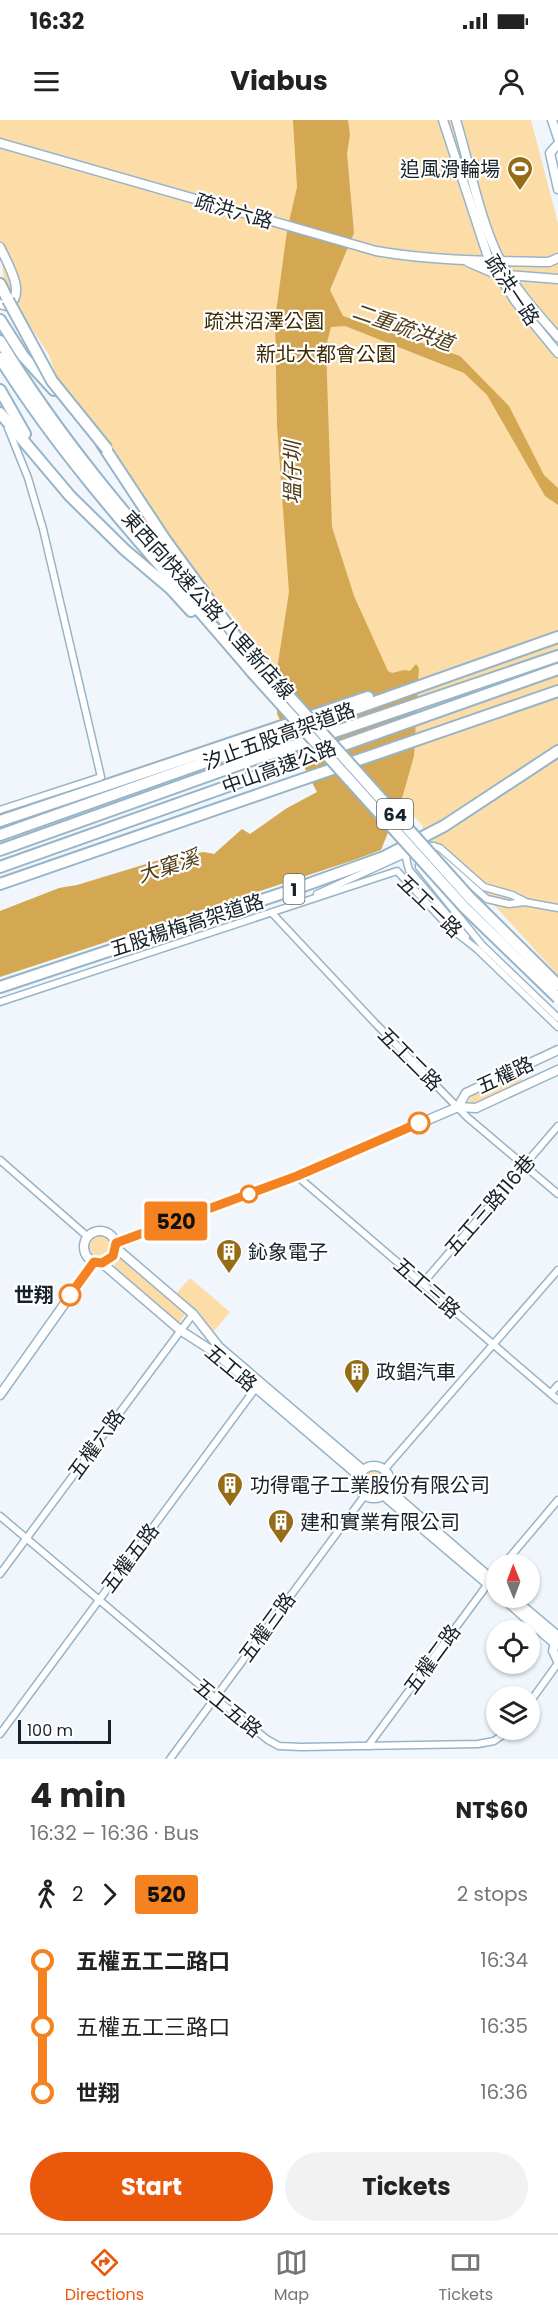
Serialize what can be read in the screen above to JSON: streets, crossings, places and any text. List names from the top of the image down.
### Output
{
  "streets": {
    "highway": [
      "東西向快速公路 八里新店線",
      "汐止五股高架道路",
      "中山高速公路",
      "64",
      "1",
      "五股楊梅高架道路"
    ],
    "street": [
      "疏洪六路",
      "疏洪一路",
      "五工一路",
      "五工二路",
      "五權路",
      "五工三路116巷",
      "五工三路",
      "五工路",
      "五權六路",
      "五權五路",
      "五權三路",
      "五權二路",
      "五工五路"
    ]
  },
  "crossings": [
    ["疏洪六路", "疏洪一路"],
    ["五工一路", "五工二路"],
    ["五工二路", "五權路"],
    ["五工二路", "五工三路116巷"],
    ["五權路", "五工三路"],
    ["五權路", "五工路"],
    ["五工三路116巷", "五工三路"],
    ["五工路", "五權六路"],
    ["五工路", "五權五路"],
    ["五工路", "五權三路"],
    ["五權六路", "五工五路"],
    ["五權五路", "五工五路"],
    ["五權三路", "五工五路"],
    ["五權二路", "五工五路"]
  ],
  "water": ["二重疏洪道", "塭仔圳", "大窠溪"],
  "parks": ["疏洪沼澤公園", "新北大都會公園"],
  "places": {
    "sports": ["追風滑輪場"],
    "building": [
      "鈊象電子",
      "政錩汽車",
      "功得電子工業股份有限公司",
      "建和實業有限公司"
    ],
    "other": ["世翔"]
  },
  "lines": ["bus line 520"],
  "scale_bar": "100 m",
  "north": "top",
  "page": {
    "status": "16:32",
    "header": "Viabus",
    "on_map": "520",
    "scale": "100 m",
    "heading": ["4 min", "16:32 – 16:36 · Bus", "NT$60"],
    "legs": ["2", "520", "2 stops"],
    "list": [
      {
        "name": "五權五工二路口",
        "value": "16:34"
      },
      {
        "name": "五權五工三路口",
        "value": "16:35"
      },
      {
        "name": "世翔",
        "value": "16:36"
      }
    ],
    "buttons": ["Start", "Tickets"],
    "tabs": ["Directions", "Map", "Tickets"]
  }
}
